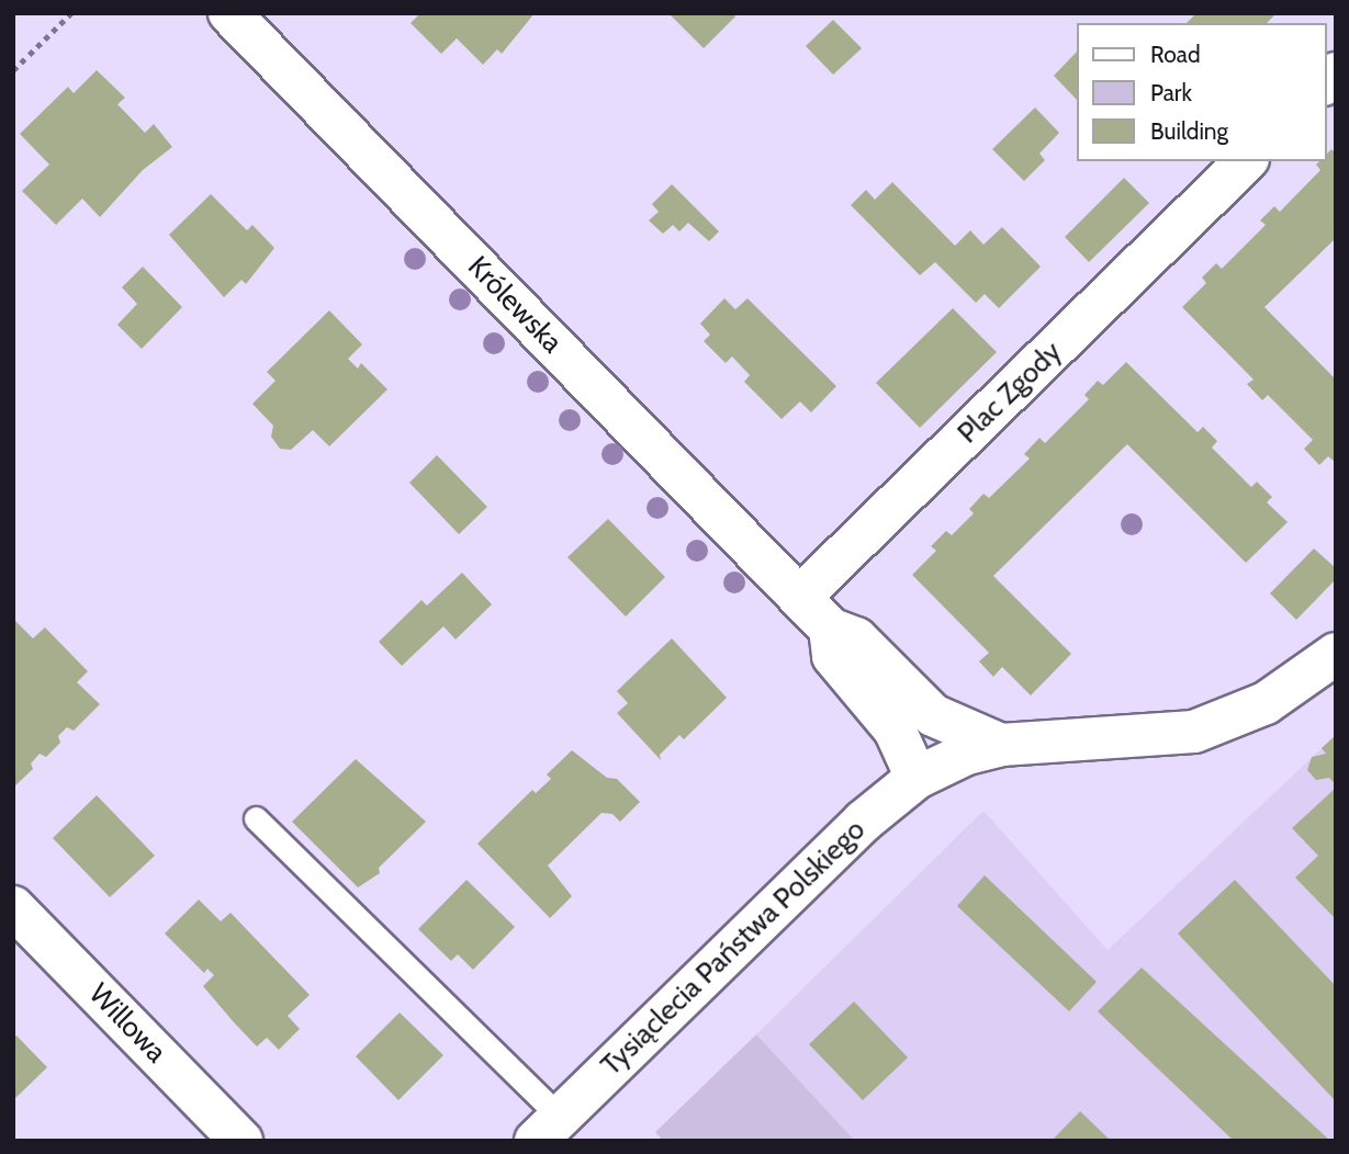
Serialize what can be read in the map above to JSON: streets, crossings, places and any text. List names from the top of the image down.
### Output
{
  "streets": {
    "street": [
      "Królewska",
      "Plac Zgody",
      "Tysiąclecia Państwa Polskiego",
      "Willowa"
    ]
  },
  "crossings": [
    ["Królewska", "Plac Zgody"]
  ],
  "legend": ["Road", "Park", "Building"]
}
